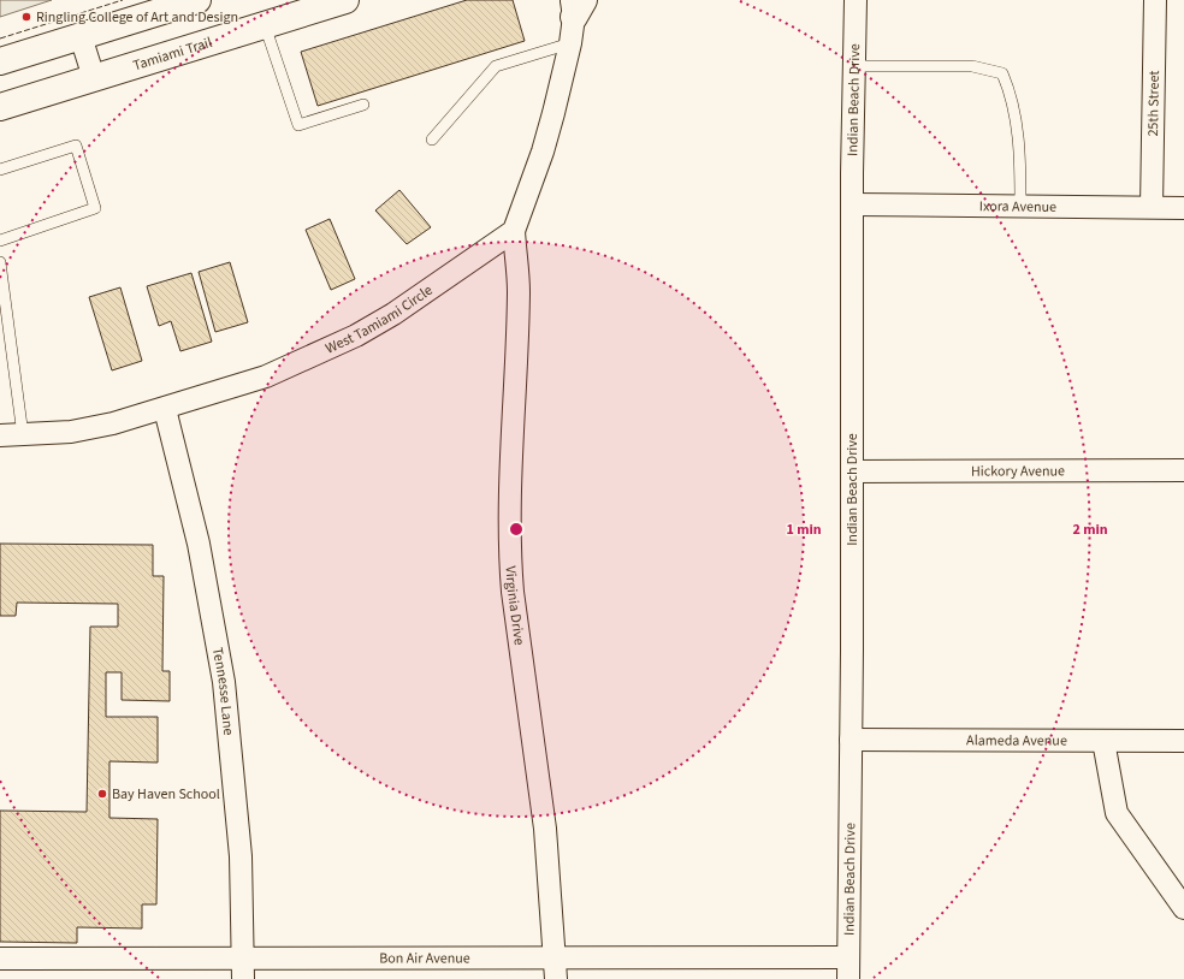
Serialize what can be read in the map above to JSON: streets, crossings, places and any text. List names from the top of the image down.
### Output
{
  "streets": {
    "main road": ["Tamiami Trail"],
    "street": [
      "Indian Beach Drive",
      "25th Street",
      "Ixora Avenue",
      "West Tamiami Circle",
      "Hickory Avenue",
      "Virginia Drive",
      "Tennesse Lane",
      "Alameda Avenue",
      "Bon Air Avenue"
    ]
  },
  "crossings": [
    ["Indian Beach Drive", "Ixora Avenue"],
    ["Indian Beach Drive", "Hickory Avenue"],
    ["Indian Beach Drive", "Alameda Avenue"],
    ["Indian Beach Drive", "Bon Air Avenue"],
    ["25th Street", "Ixora Avenue"],
    ["West Tamiami Circle", "Virginia Drive"],
    ["West Tamiami Circle", "Tennesse Lane"],
    ["Virginia Drive", "Bon Air Avenue"],
    ["Tennesse Lane", "Bon Air Avenue"]
  ],
  "places": ["Ringling College of Art and Design", "Bay Haven School"],
  "rings": ["1 min", "2 min"]
}
